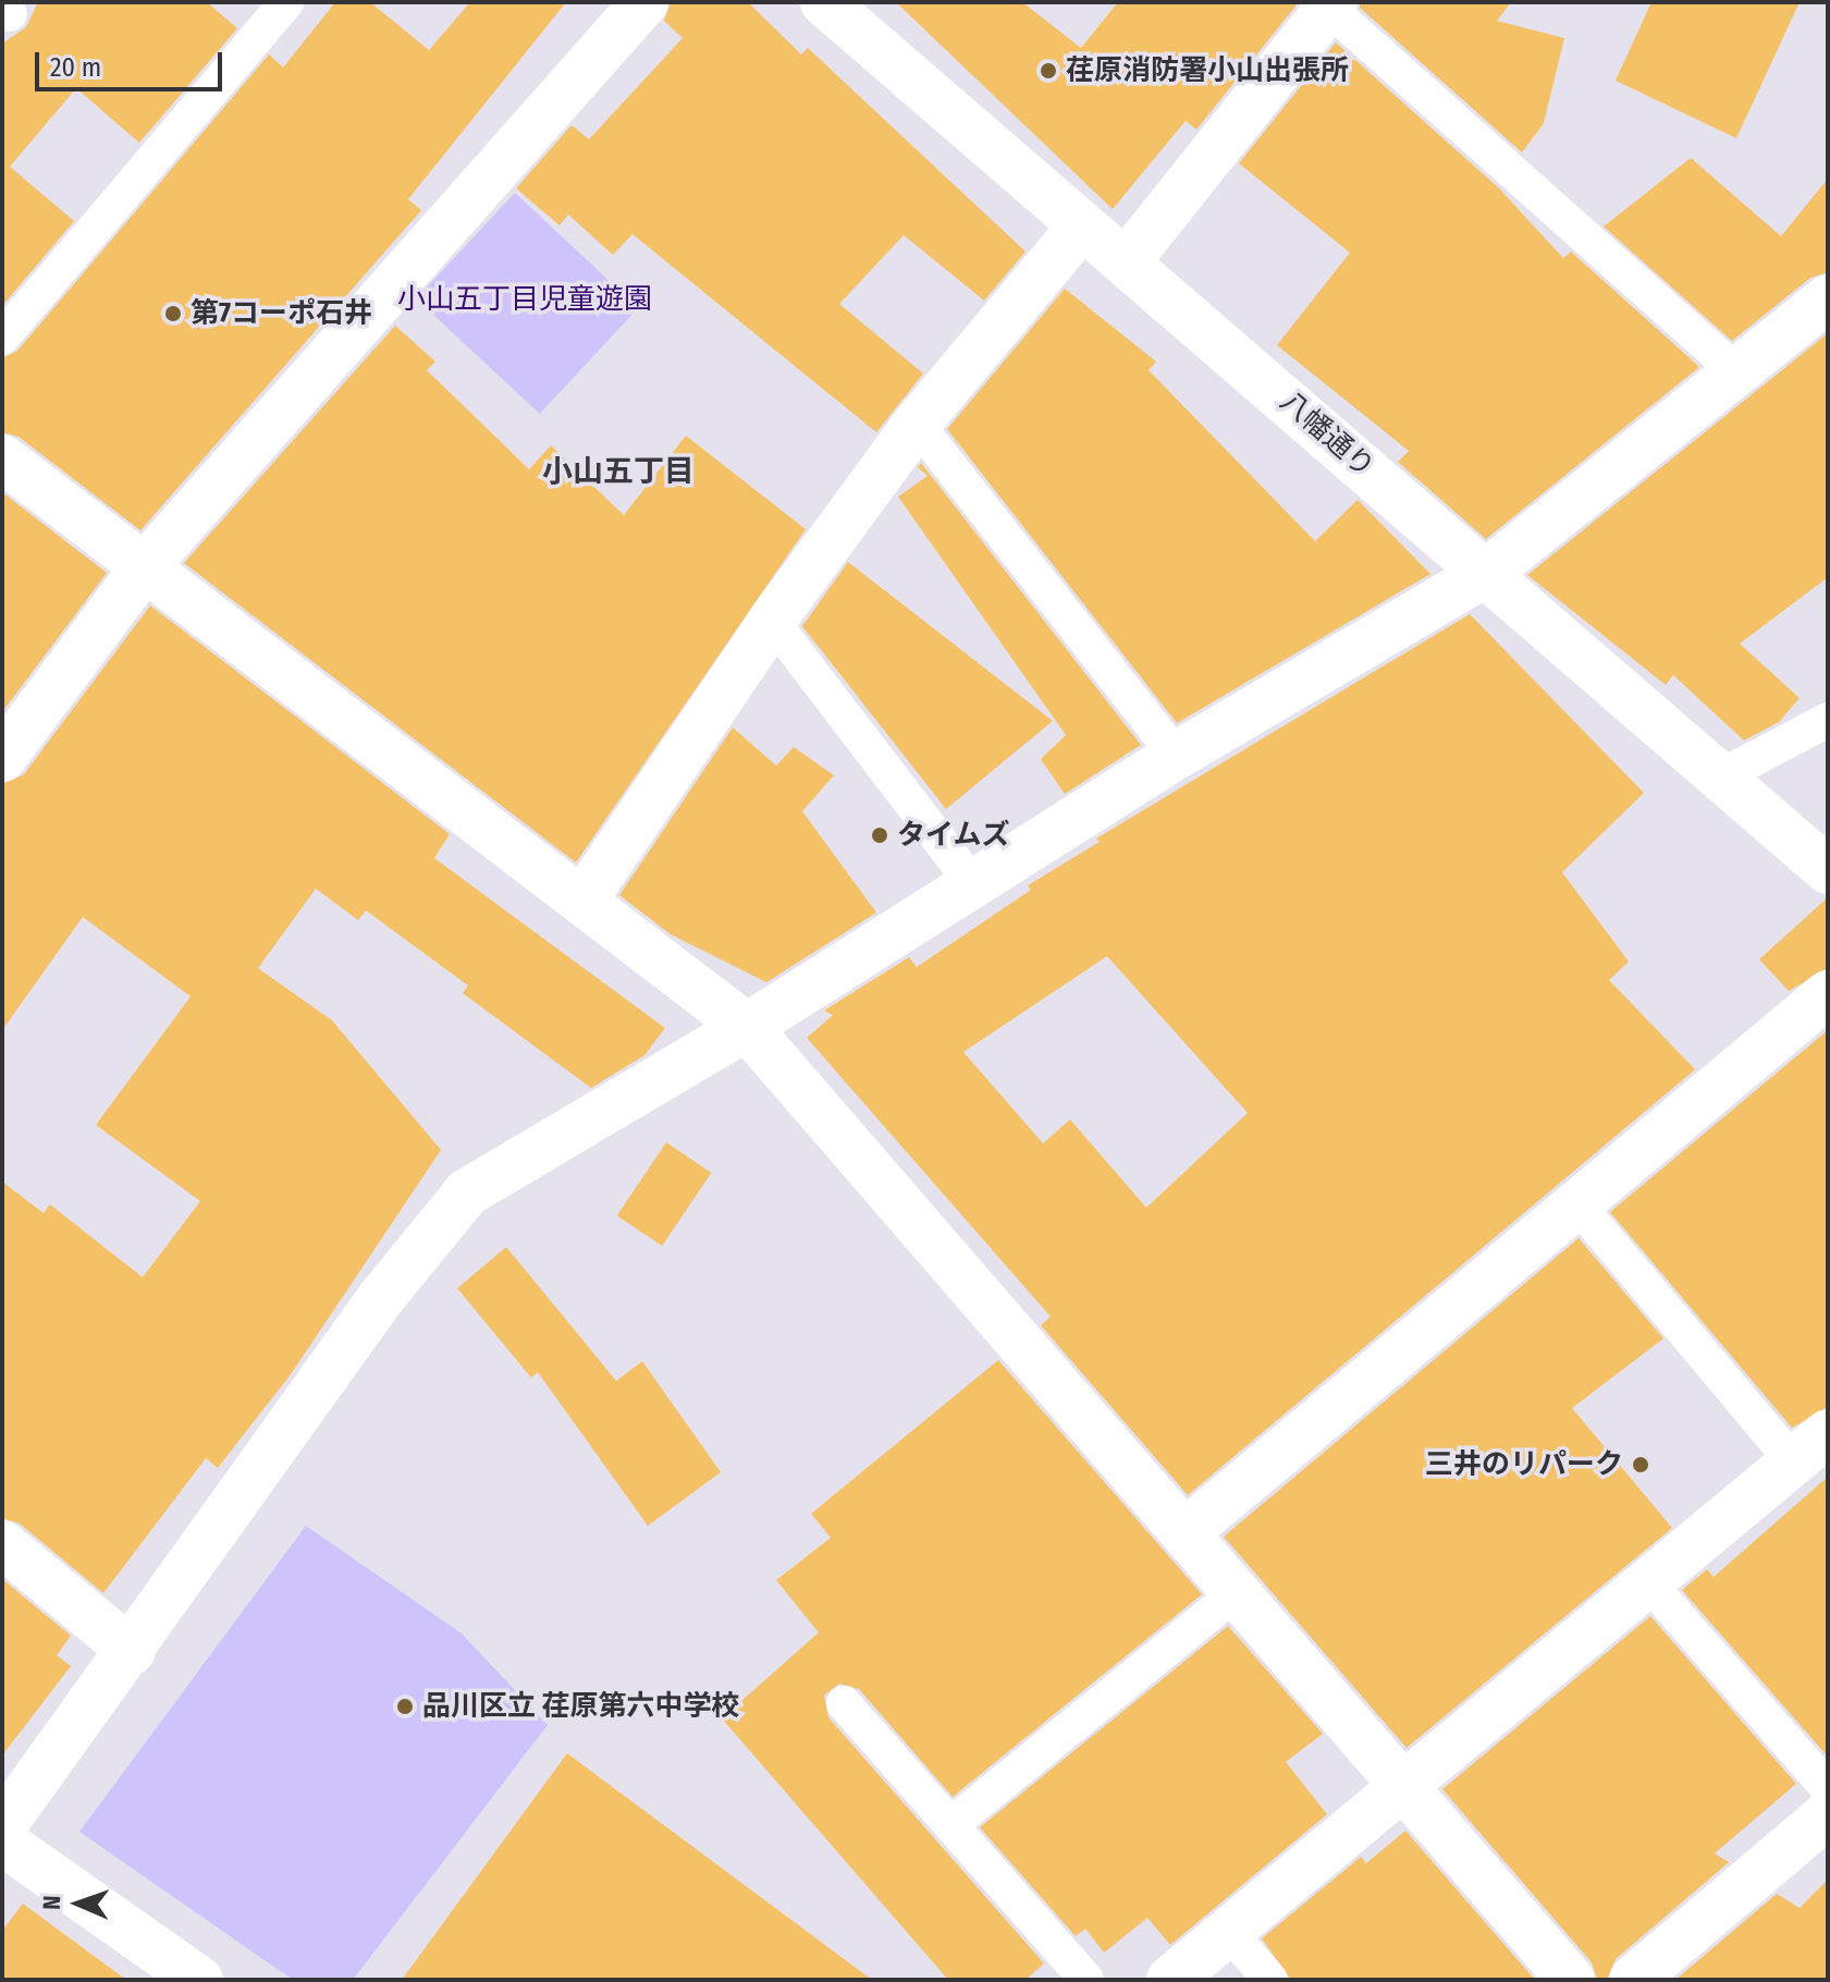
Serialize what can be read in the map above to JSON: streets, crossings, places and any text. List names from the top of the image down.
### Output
{
  "streets": {
    "street": ["八幡通り"]
  },
  "districts": ["小山五丁目"],
  "parks": ["小山五丁目児童遊園"],
  "places": [
    "荏原消防署小山出張所",
    "第7コーポ石井",
    "タイムズ",
    "三井のリパーク",
    "品川区立 荏原第六中学校"
  ],
  "scale_bar": "20 m",
  "north": "left"
}
